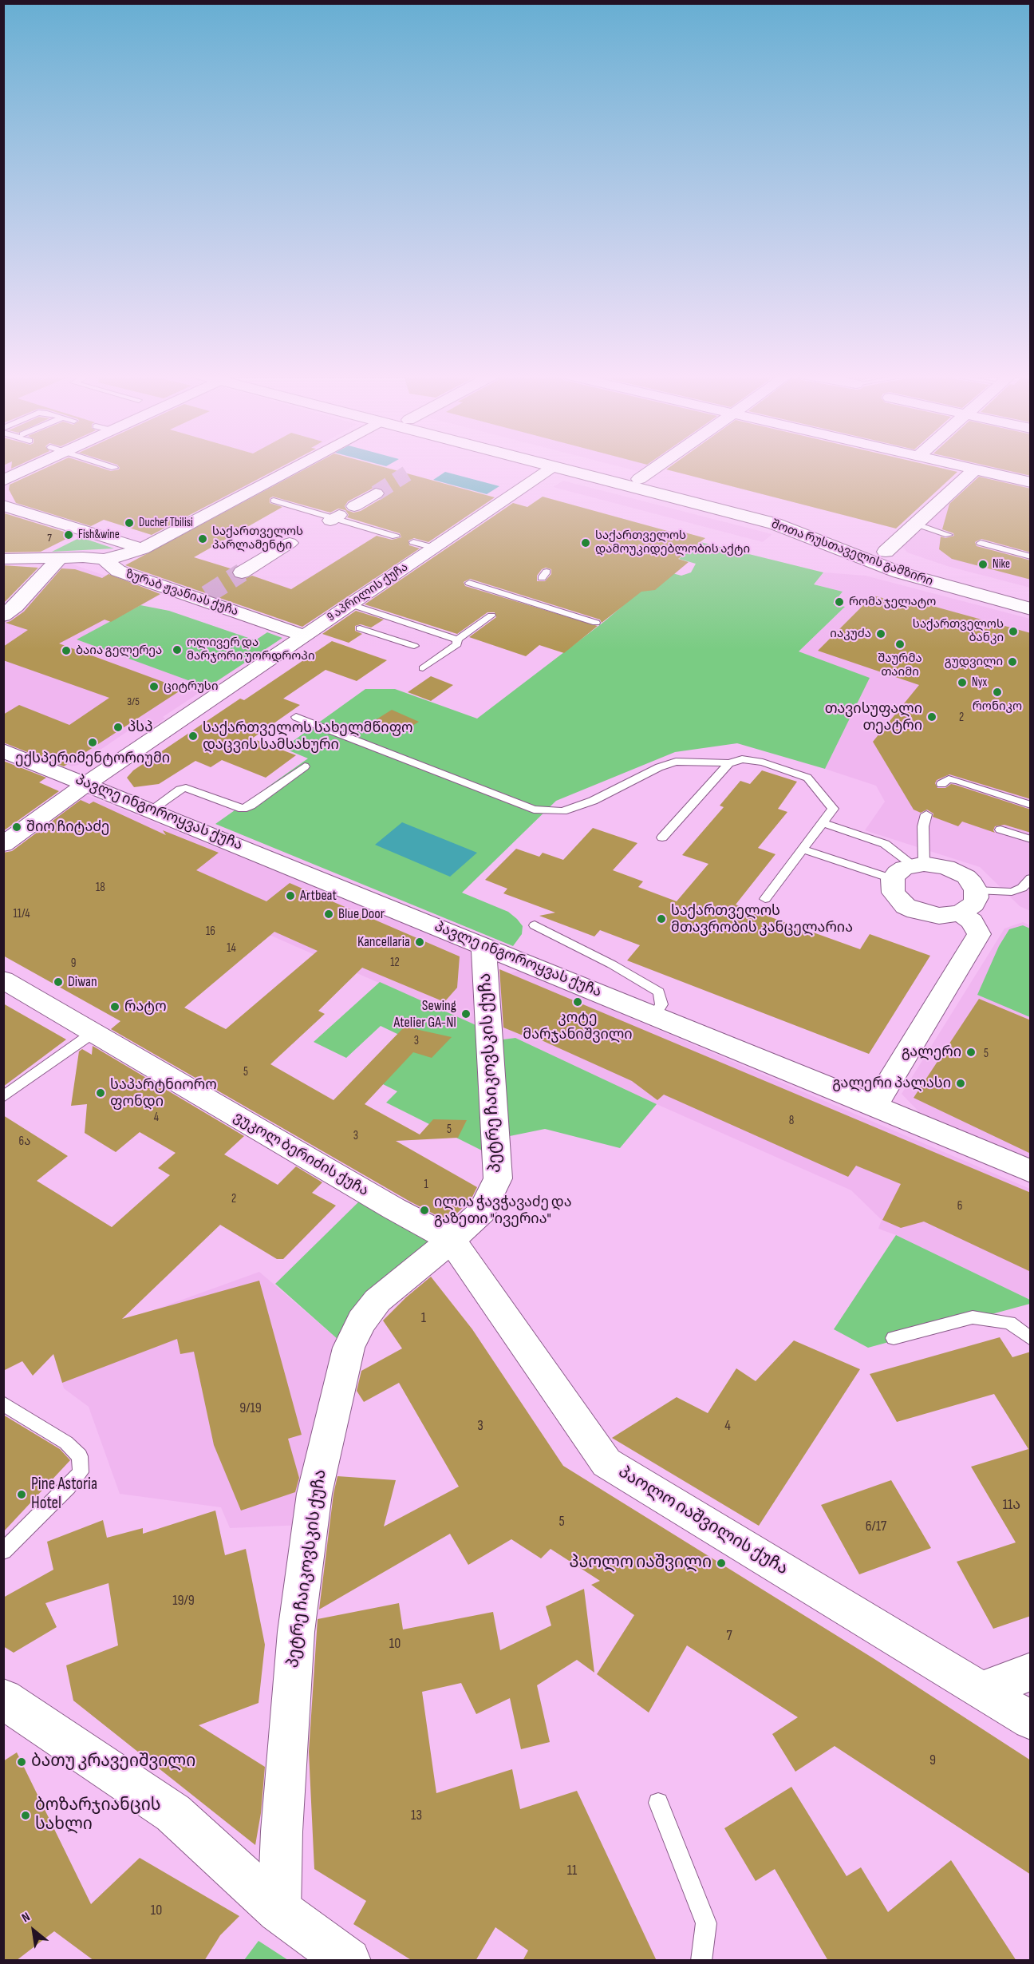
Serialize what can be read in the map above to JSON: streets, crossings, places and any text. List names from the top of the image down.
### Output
{
  "streets": {
    "main road": ["შოთა რუსთაველის გამზირი"],
    "street": [
      "9 აპრილის ქუჩა",
      "ზურაბ ჟვანიას ქუჩა",
      "პავლე ინგოროყვას ქუჩა",
      "პეტრე ჩაიკოვსკის ქუჩა",
      "ვუკოლ ბერიძის ქუჩა",
      "პაოლო იაშვილის ქუჩა"
    ]
  },
  "crossings": [
    ["შოთა რუსთაველის გამზირი", "9 აპრილის ქუჩა"],
    ["9 აპრილის ქუჩა", "ზურაბ ჟვანიას ქუჩა"],
    ["9 აპრილის ქუჩა", "პავლე ინგოროყვას ქუჩა"],
    ["პავლე ინგოროყვას ქუჩა", "პეტრე ჩაიკოვსკის ქუჩა"],
    ["პეტრე ჩაიკოვსკის ქუჩა", "ვუკოლ ბერიძის ქუჩა"],
    ["პეტრე ჩაიკოვსკის ქუჩა", "პაოლო იაშვილის ქუჩა"],
    ["ვუკოლ ბერიძის ქუჩა", "პაოლო იაშვილის ქუჩა"]
  ],
  "places": [
    "Duchef Tbilisi",
    "Fish&wine",
    "საქართველოს პარლამენტი",
    "საქართველოს დამოუკიდებლობის აქტი",
    "Nike",
    "რომა ჯელატო",
    "საქართველოს ბანკი",
    "იაკუძა",
    "შაურმა თაიმი",
    "ოლივერ და მარჯორი უორდროპი",
    "ბაია გელერეა",
    "გუდვილი",
    "Nyx",
    "ციტრუსი",
    "რონიკო",
    "თავისუფალი თეატრი",
    "პსპ",
    "საქართველოს სახელმწიფო დაცვის სამსახური",
    "ექსპერიმენტორიუმი",
    "შიო ჩიტაძე",
    "Artbeat",
    "Blue Door",
    "საქართველოს მთავრობის კანცელარია",
    "Kancellaria",
    "Diwan",
    "კოტე მარჯანიშვილი",
    "რატო",
    "Sewing Atelier GA-NI",
    "გალერი",
    "გალერი პალასი",
    "საპარტნიორო ფონდი",
    "ილია ჭავჭავაძე და გაზეთი \"ივერია\"",
    "Pine Astoria Hotel",
    "პაოლო იაშვილი",
    "ბათუ კრავეიშვილი",
    "ბოზარჯიანცის სახლი"
  ],
  "house_numbers": [
    "7",
    "3/5",
    "2",
    "18",
    "11/4",
    "16",
    "14",
    "12",
    "9",
    "3",
    "5",
    "5",
    "4",
    "8",
    "5",
    "3",
    "6ა",
    "1",
    "2",
    "6",
    "1",
    "9/19",
    "3",
    "4",
    "11ა",
    "5",
    "6/17",
    "19/9",
    "7",
    "10",
    "9",
    "13",
    "11",
    "10"
  ],
  "north": "top left"
}
